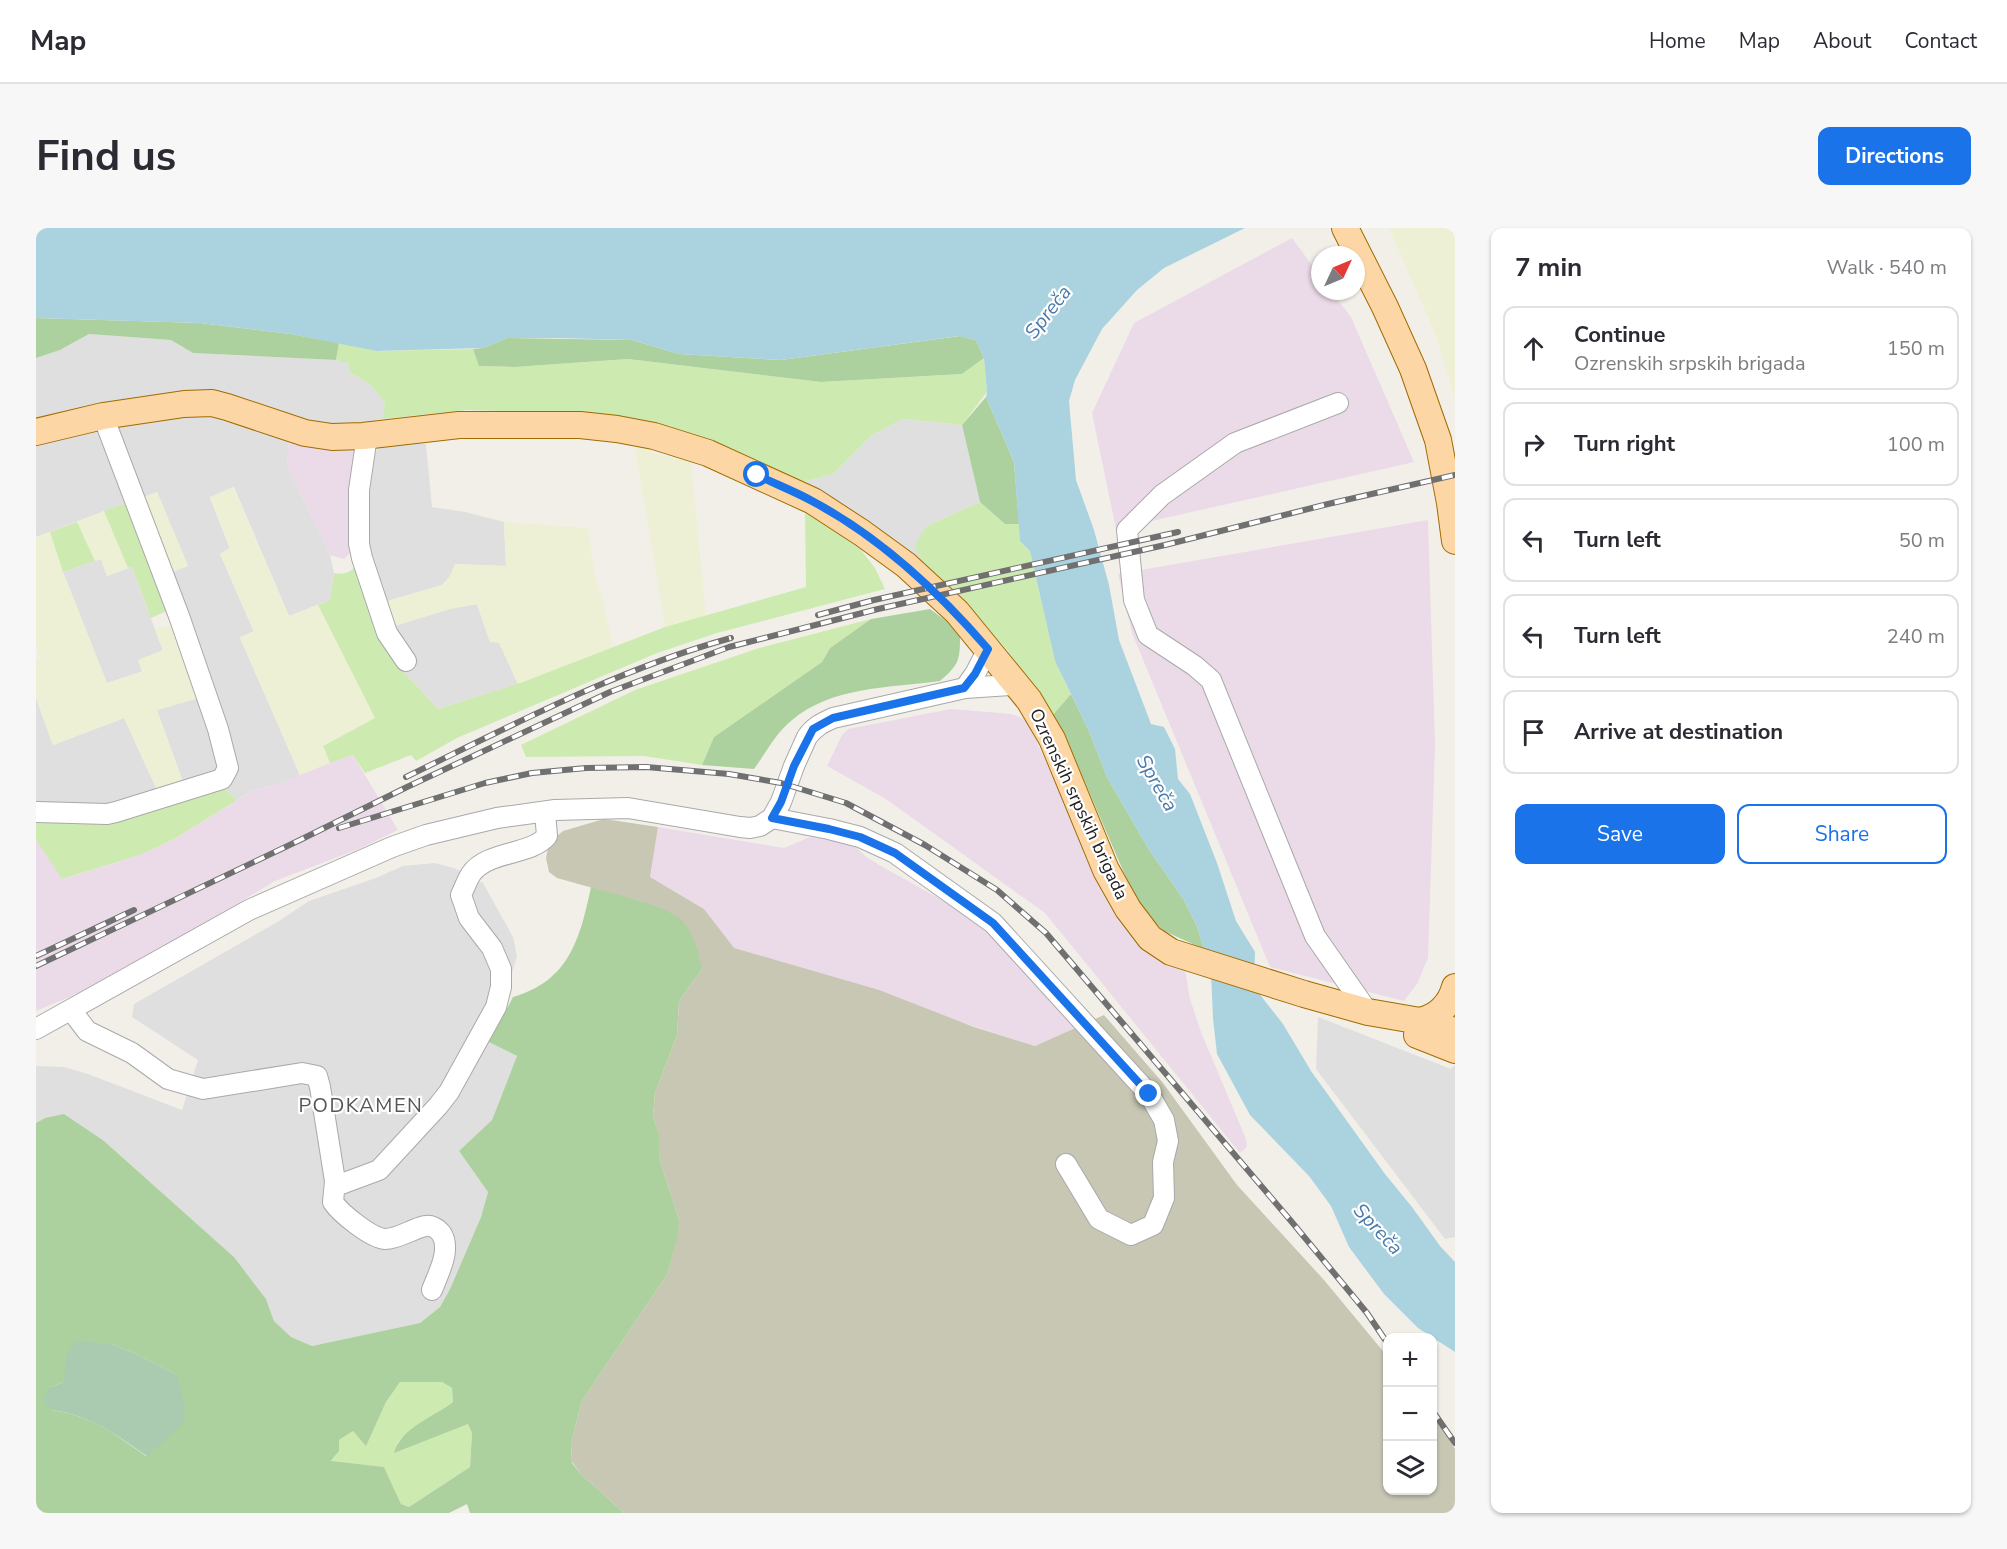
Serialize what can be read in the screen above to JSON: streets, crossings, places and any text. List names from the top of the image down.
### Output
{
  "streets": {
    "main road": ["Ozrenskih srpskih brigada"]
  },
  "districts": ["PODKAMEN"],
  "water": ["Spreča"],
  "north": "top right",
  "page": {
    "header": "Map",
    "nav": [
      "Home",
      "Map",
      "About",
      "Contact"
    ],
    "buttons": [
      "Directions",
      ["Save", "Share"]
    ],
    "title": "Find us",
    "heading": ["7 min", "Walk · 540 m"],
    "list": [
      ["Continue", "Ozrenskih srpskih brigada", "150 m"],
      ["Turn right", "100 m"],
      ["Turn left", "50 m"],
      ["Turn left", "240 m"],
      "Arrive at destination"
    ],
    "map_buttons": ["+", "−"]
  }
}
